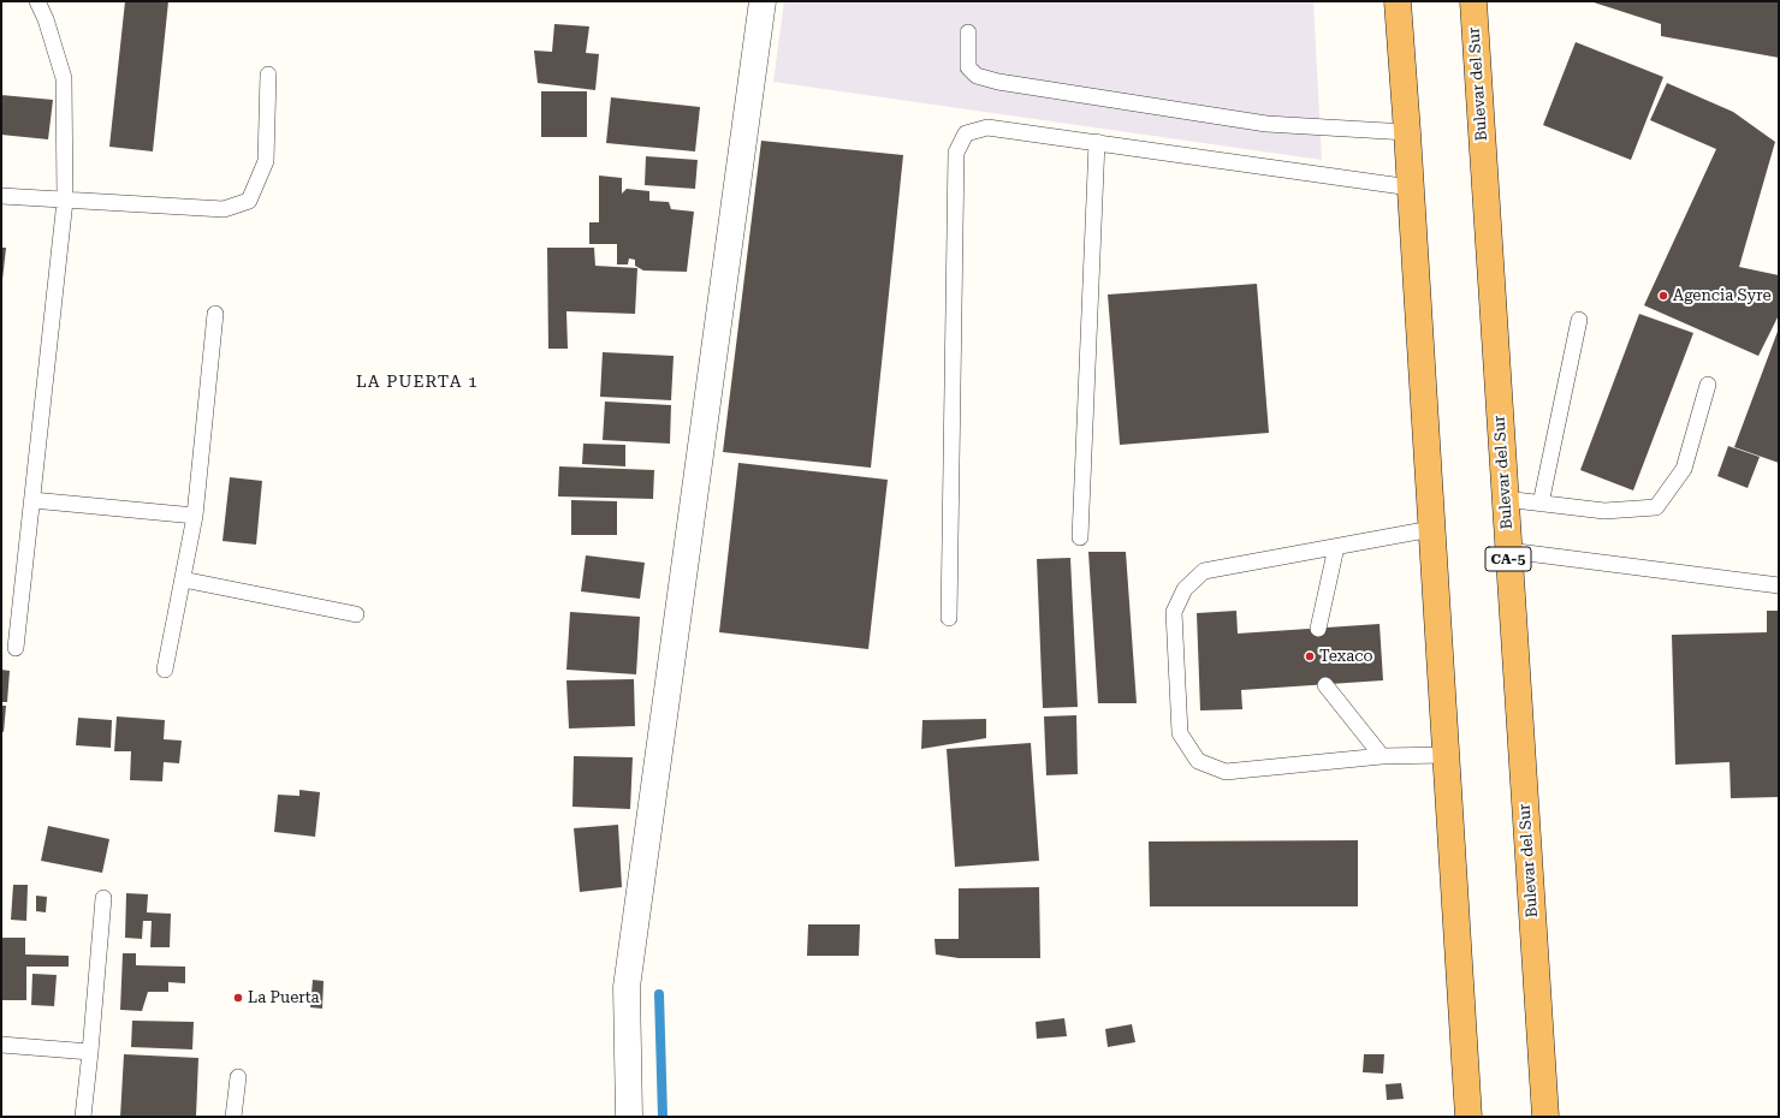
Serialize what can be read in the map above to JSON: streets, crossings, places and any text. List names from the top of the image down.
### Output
{
  "streets": {
    "highway": ["Bulevar del Sur", "CA-5"]
  },
  "districts": ["LA PUERTA 1"],
  "places": ["Agencia Syre", "Texaco", "La Puerta"]
}
